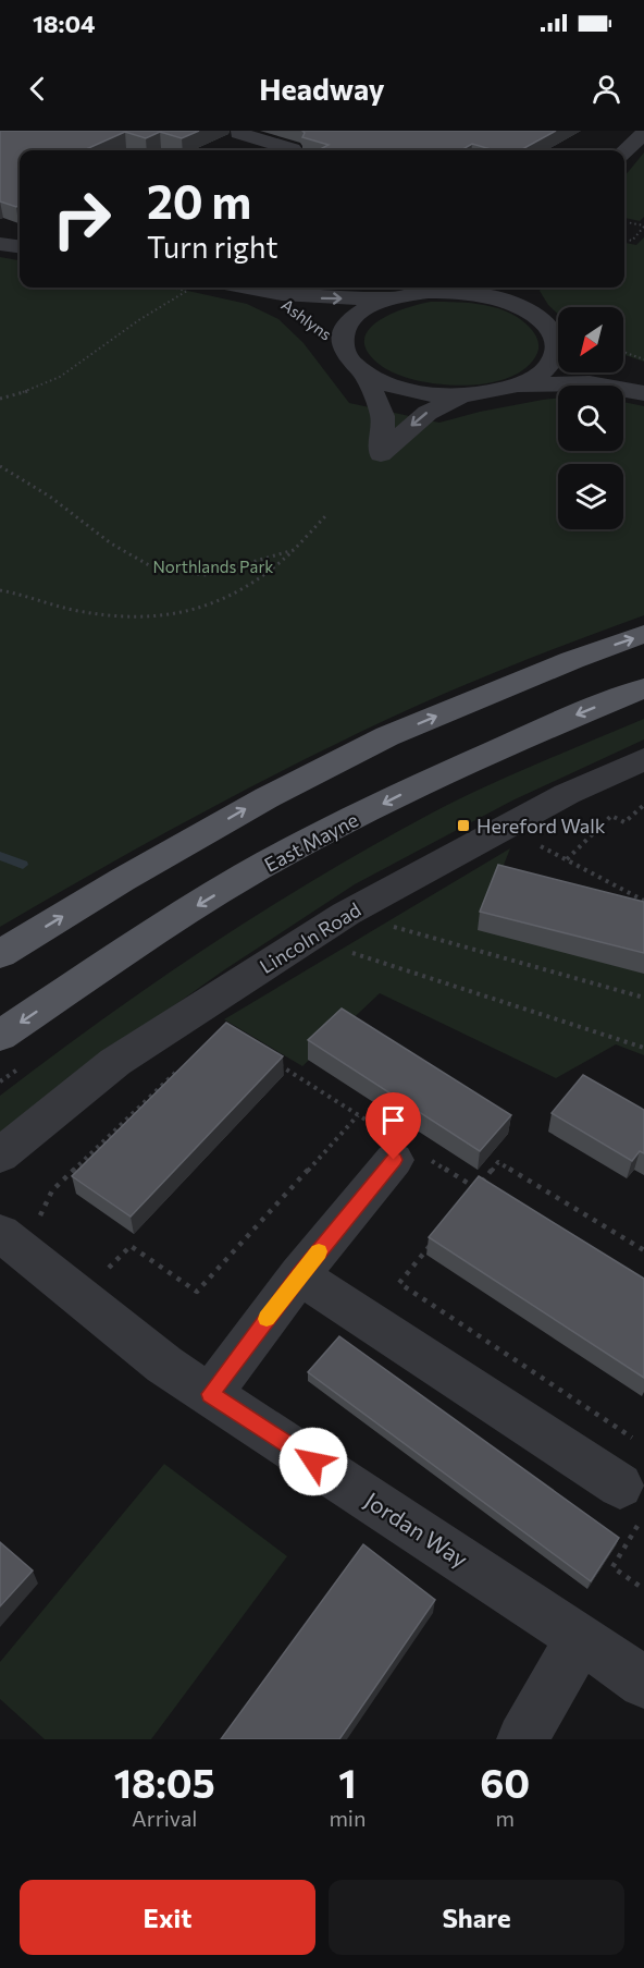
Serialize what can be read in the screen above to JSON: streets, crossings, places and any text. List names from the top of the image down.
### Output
{
  "streets": {
    "main road": ["East Mayne"],
    "street": ["Ashlyns", "Lincoln Road", "Jordan Way"]
  },
  "parks": ["Northlands Park"],
  "places": {
    "transit": ["Hereford Walk"]
  },
  "north": "bottom left",
  "page": {
    "status": "18:04",
    "header": "Headway",
    "turn": ["20 m", "Turn right"],
    "eta": [
      "18:05",
      "Arrival",
      "1",
      "min",
      "60",
      "m"
    ],
    "buttons": ["Exit", "Share"]
  }
}
